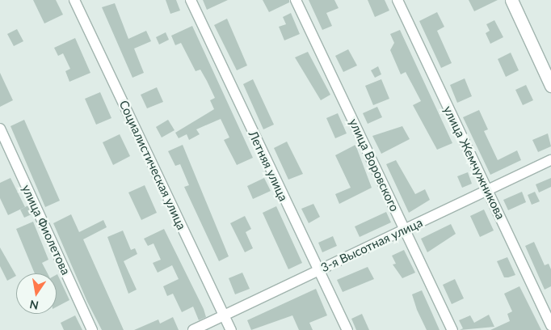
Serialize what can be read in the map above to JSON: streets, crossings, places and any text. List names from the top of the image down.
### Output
{
  "streets": {
    "street": [
      "улица Жемчужникова",
      "Социалистическая улица",
      "улица Воровского",
      "Летняя улица",
      "улица Фиолетова",
      "3-я Высотная улица"
    ]
  },
  "crossings": [
    ["улица Жемчужникова", "3-я Высотная улица"],
    ["Социалистическая улица", "3-я Высотная улица"],
    ["улица Воровского", "3-я Высотная улица"],
    ["Летняя улица", "3-я Высотная улица"]
  ],
  "north": "bottom"
}
